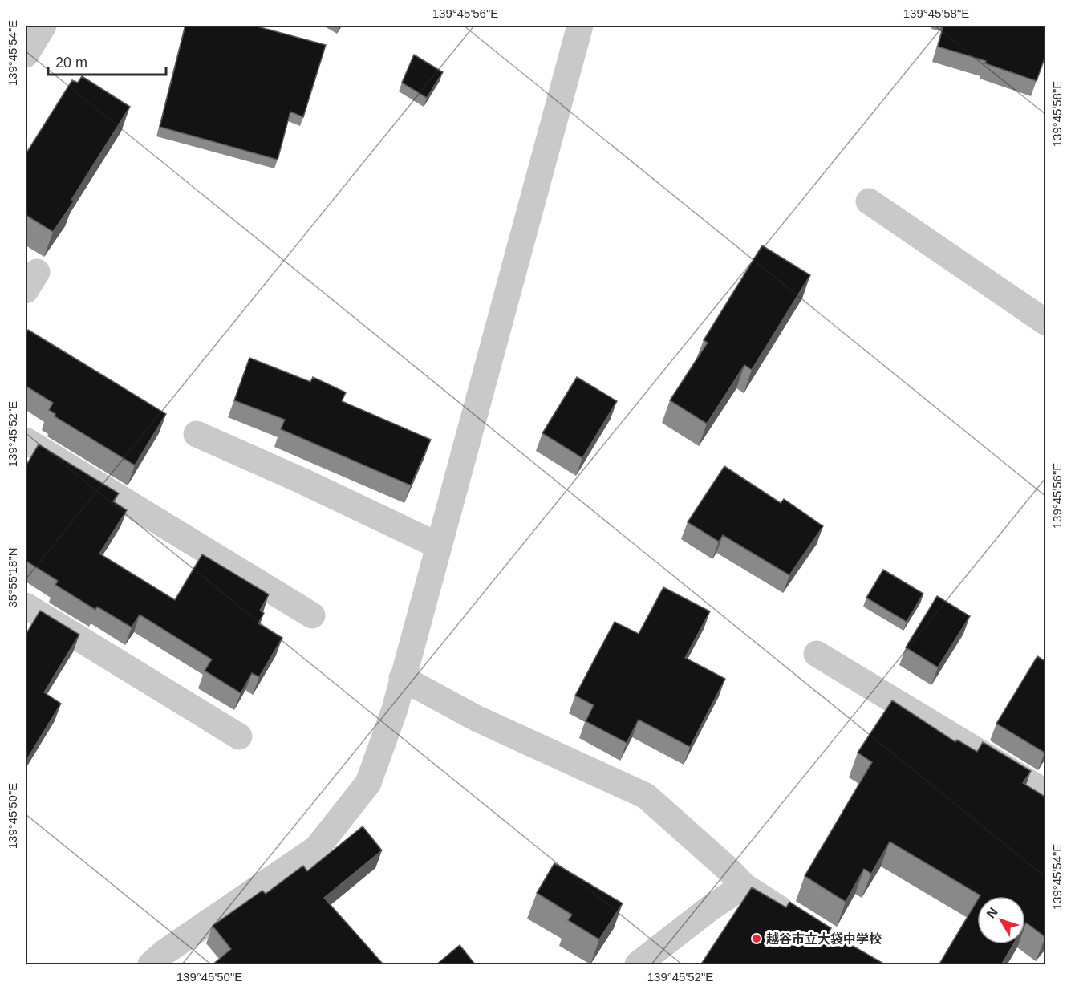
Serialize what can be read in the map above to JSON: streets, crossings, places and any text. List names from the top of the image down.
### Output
{
  "places": ["越谷市立大袋中学校"],
  "scale_bar": "20 m",
  "north": "top left",
  "coordinates": [
    "139°45'56\"E",
    "139°45'58\"E",
    "139°45'54\"E",
    "139°45'52\"E",
    "35°55'18\"N",
    "139°45'50\"E"
  ]
}
